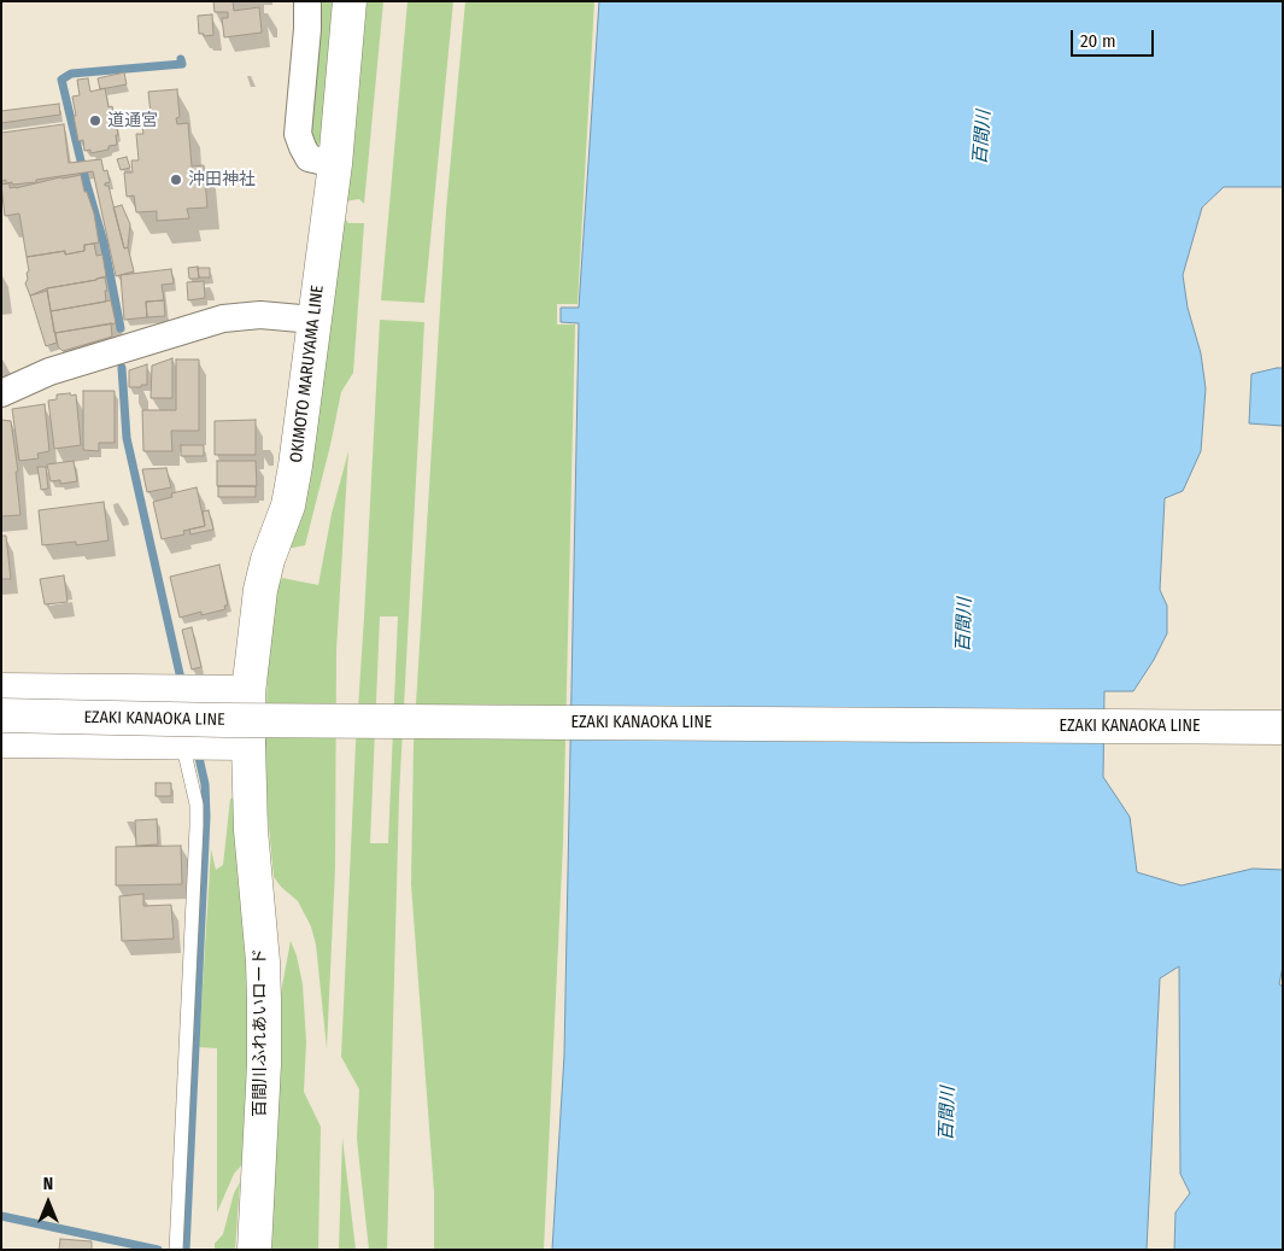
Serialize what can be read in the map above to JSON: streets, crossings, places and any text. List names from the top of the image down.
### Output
{
  "streets": {
    "main road": ["OKIMOTO MARUYAMA LINE", "EZAKI KANAOKA LINE", "百間川ふれあいロード"]
  },
  "crossings": [
    ["OKIMOTO MARUYAMA LINE", "百間川ふれあいロード"]
  ],
  "water": ["百間川"],
  "places": ["道通宮", "沖田神社"],
  "scale_bar": "20 m",
  "north": "top"
}
